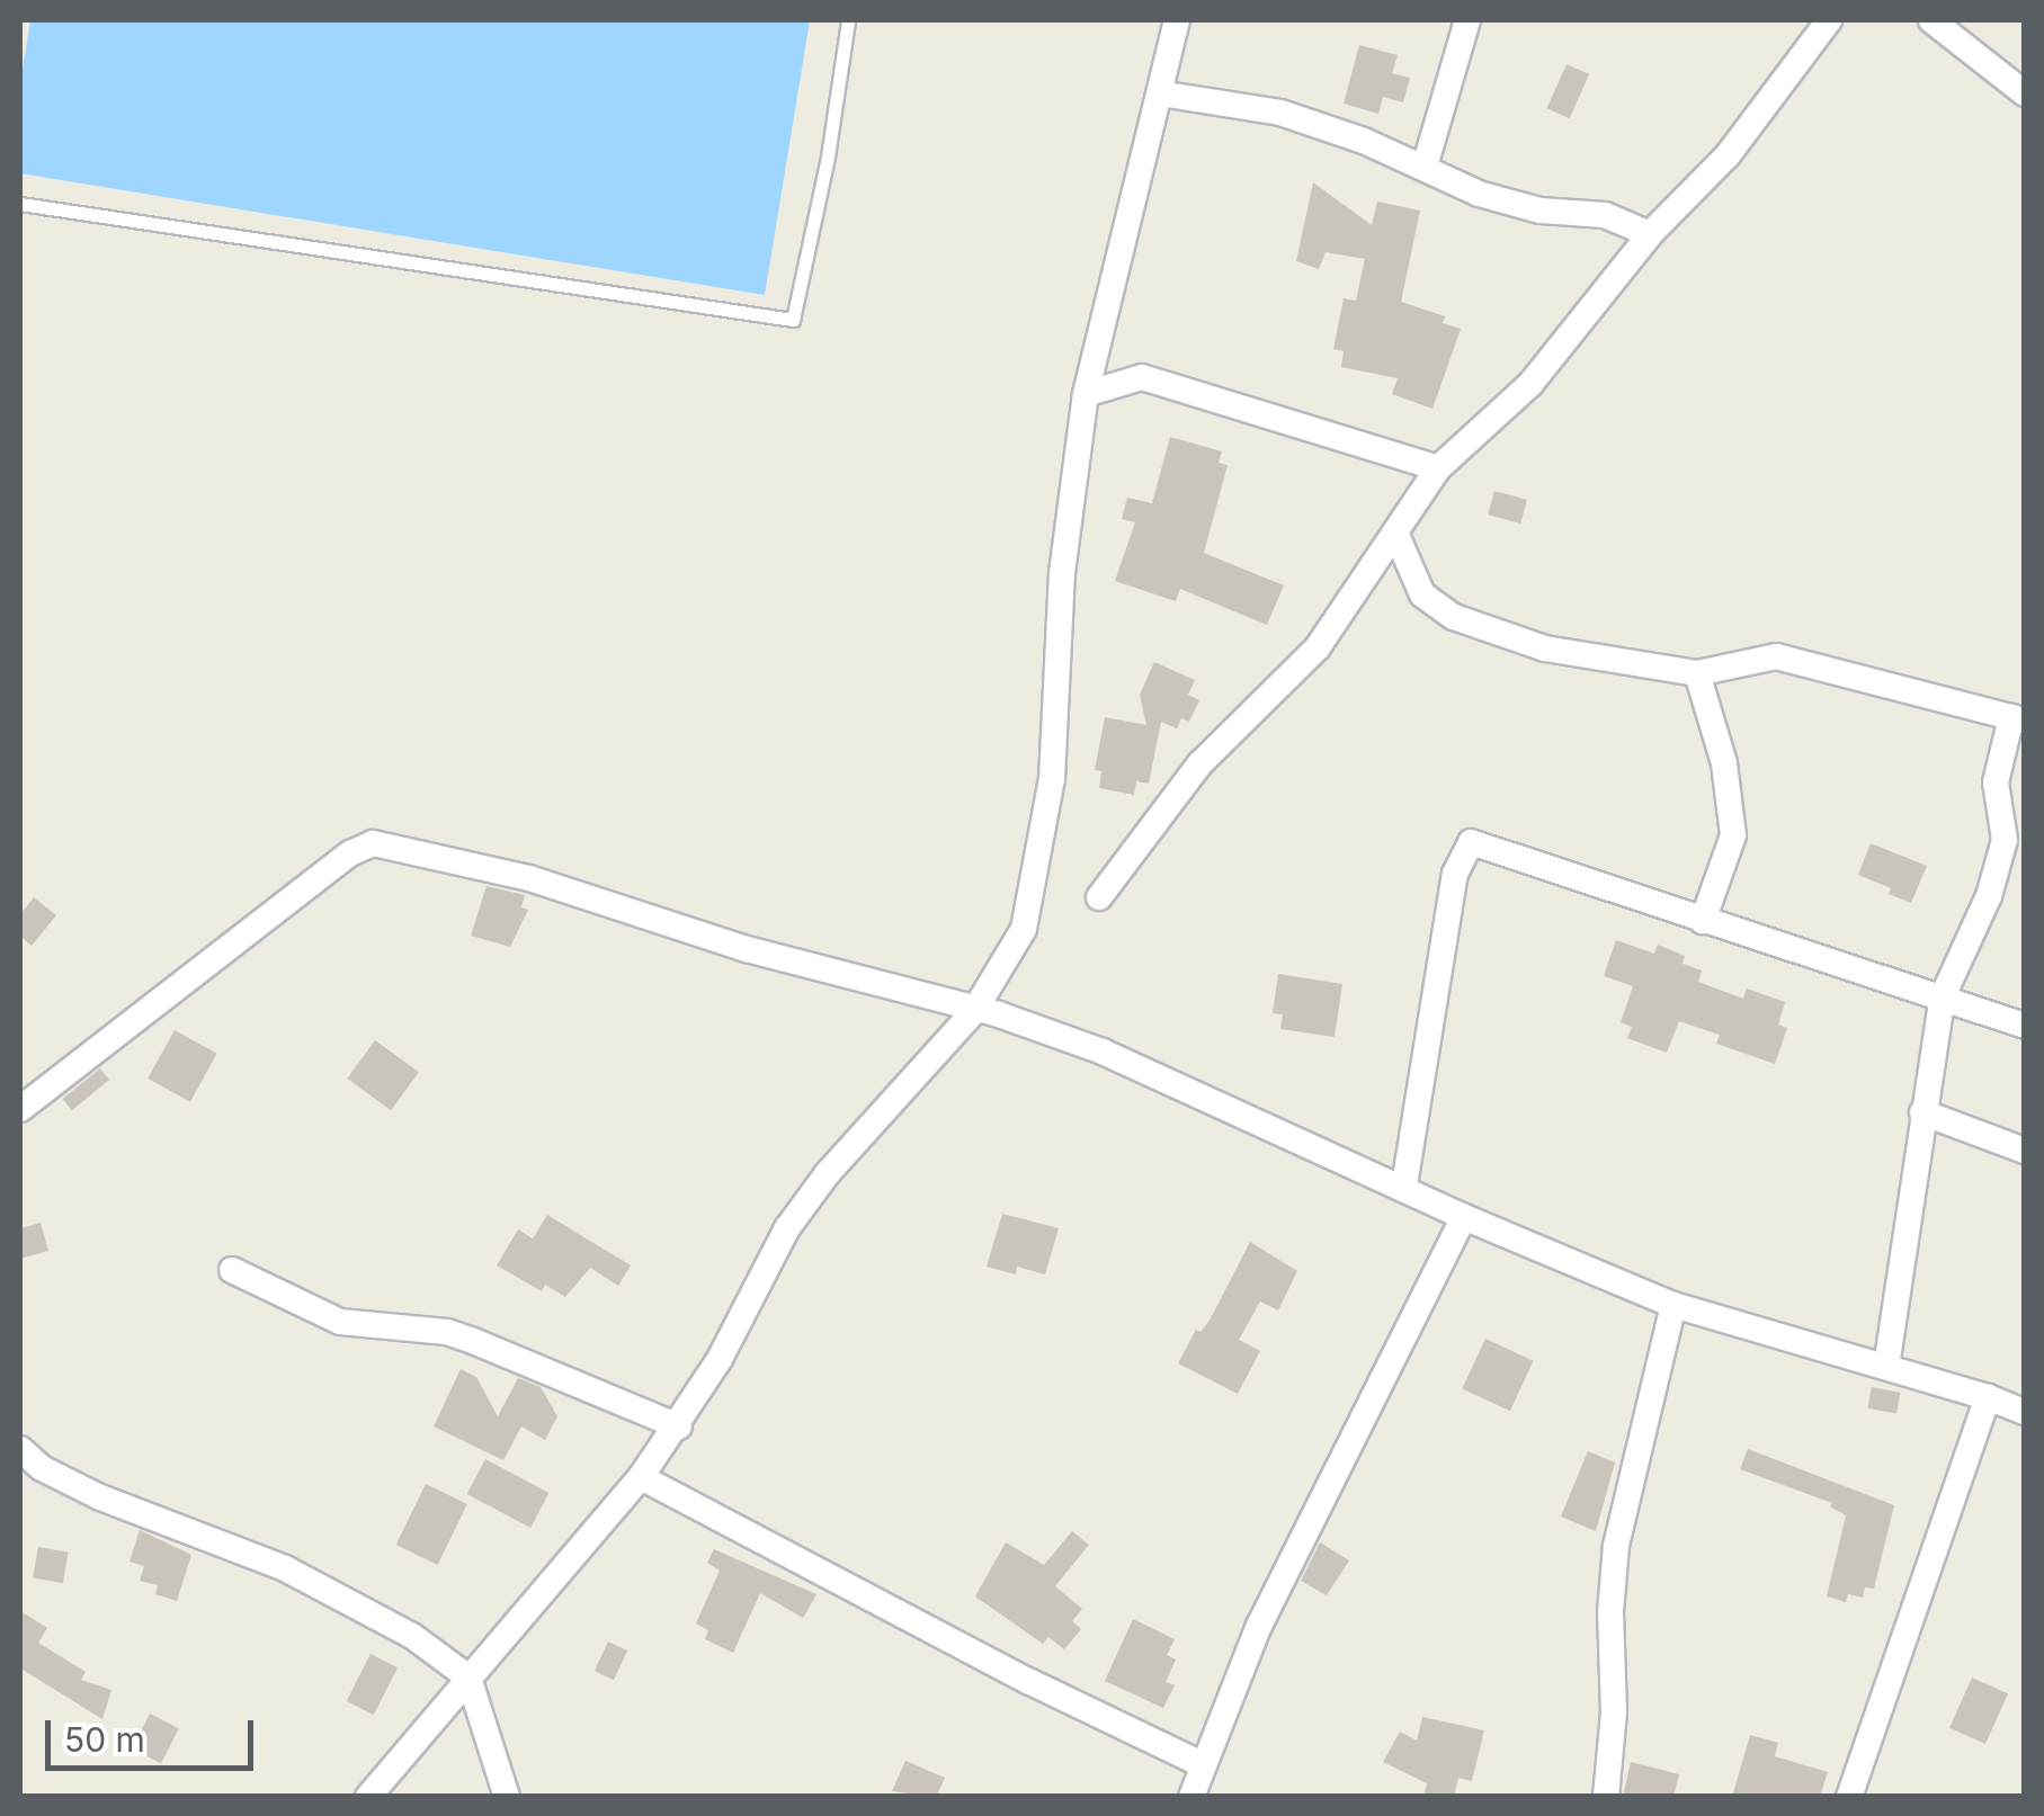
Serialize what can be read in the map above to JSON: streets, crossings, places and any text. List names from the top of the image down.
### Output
{
  "scale_bar": "50 m"
}
